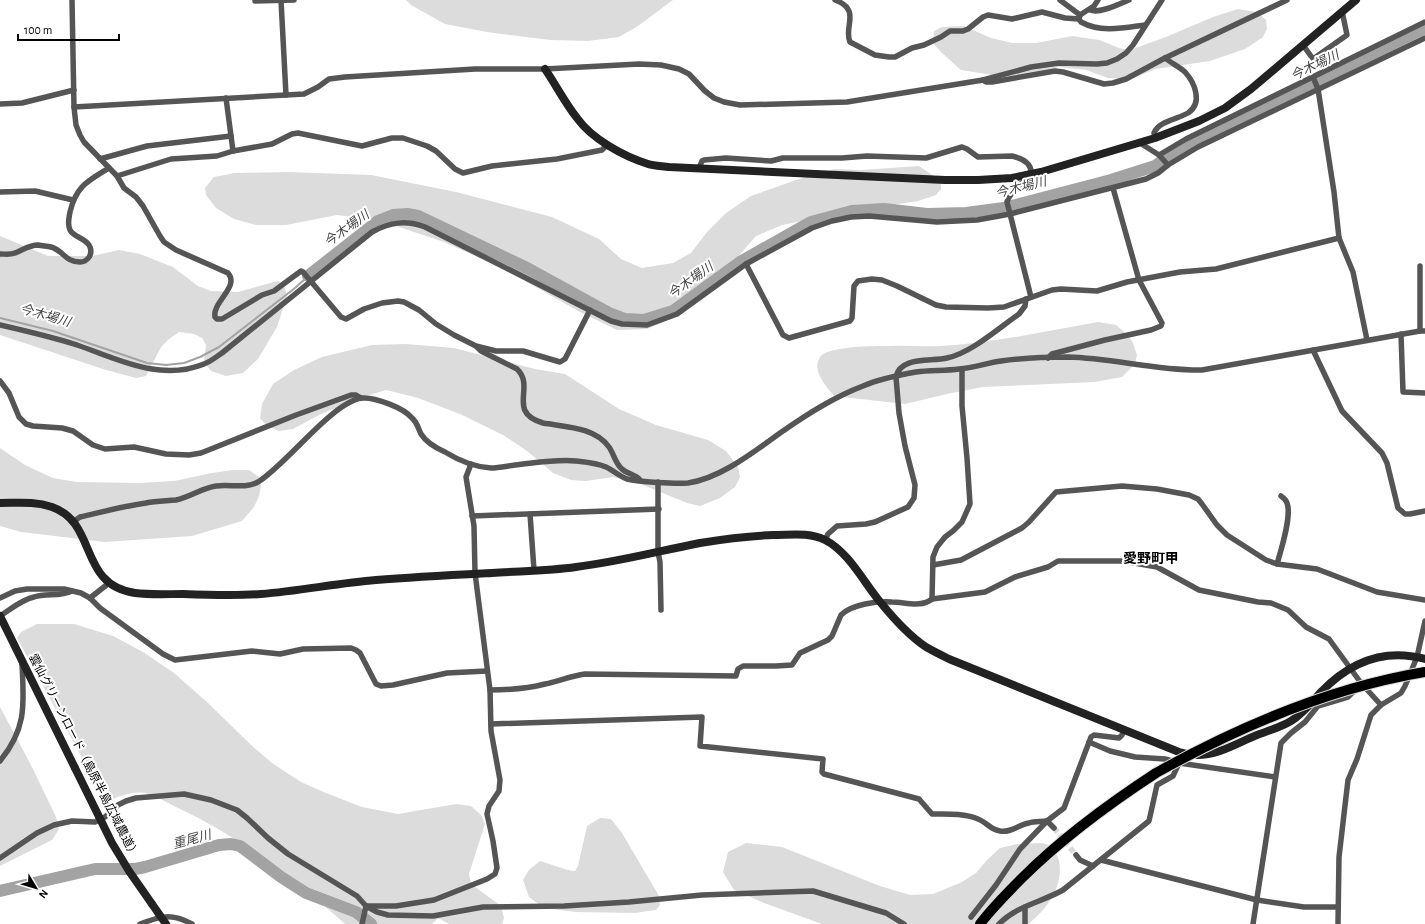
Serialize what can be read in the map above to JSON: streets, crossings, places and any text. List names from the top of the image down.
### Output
{
  "streets": {
    "street": ["雲仙グリーンロード（島原半島広域農道）"]
  },
  "districts": ["愛野町甲"],
  "water": ["今木場川", "重尾川"],
  "scale_bar": "100 m",
  "north": "bottom right"
}
